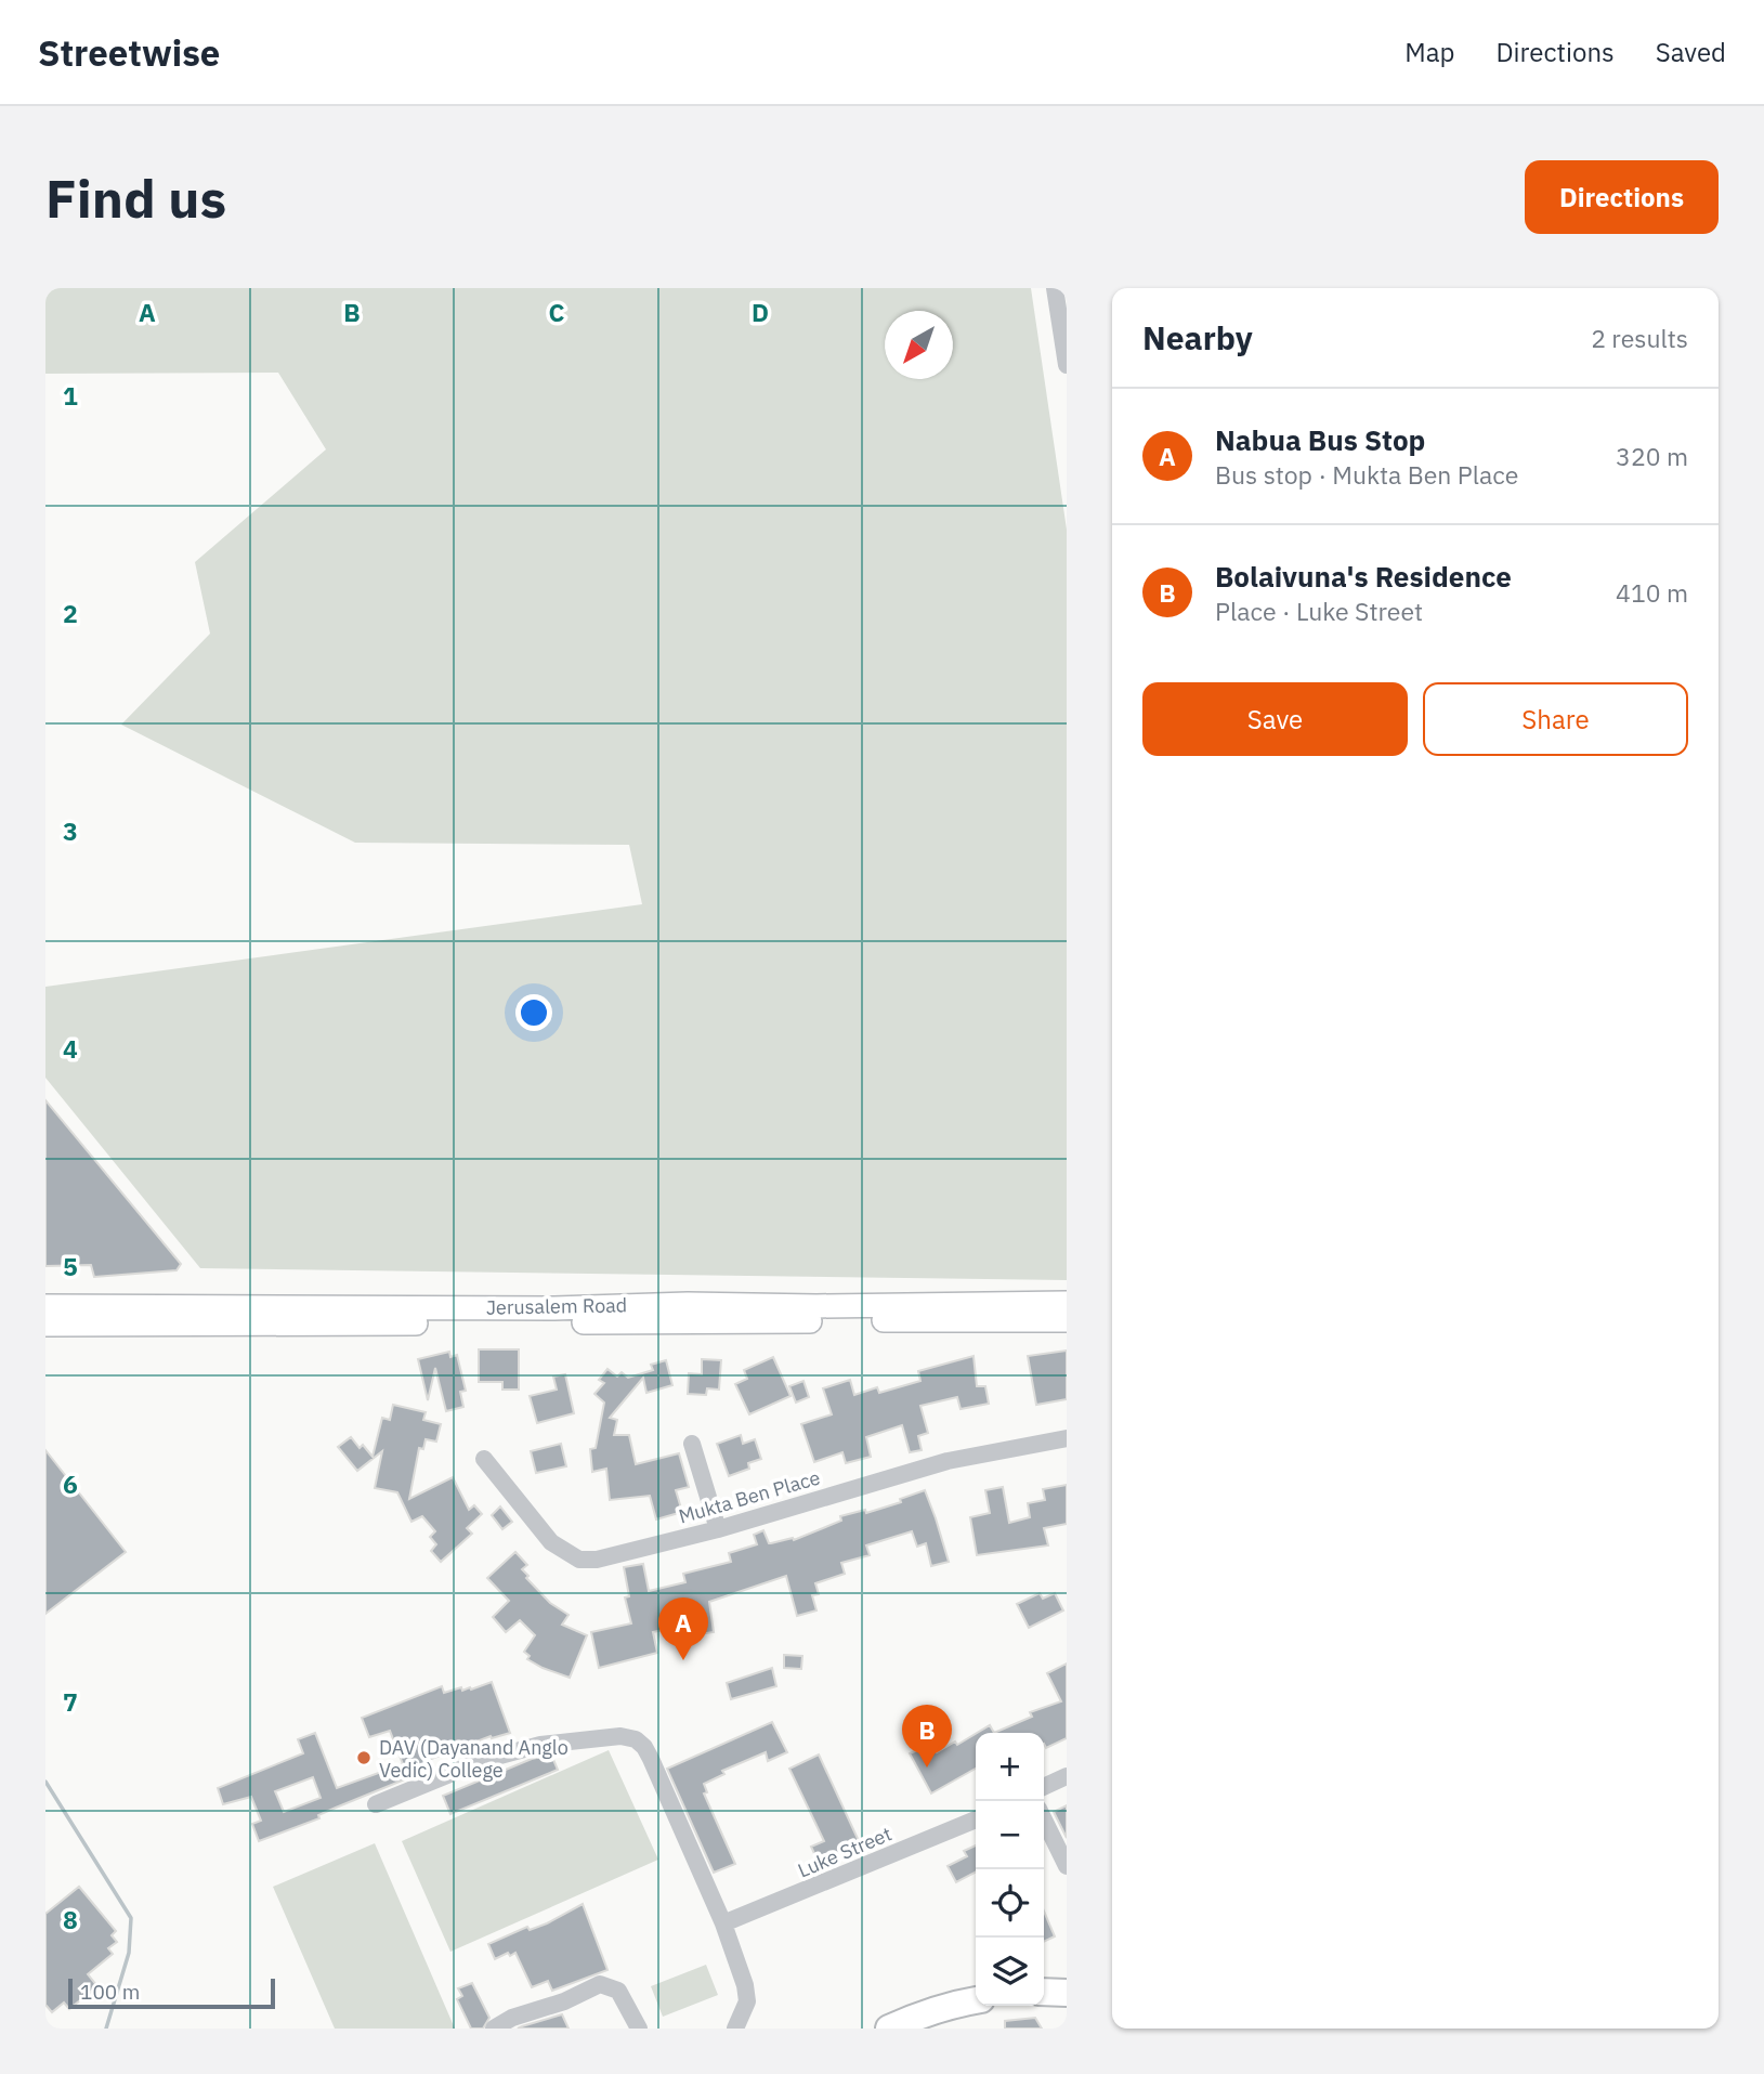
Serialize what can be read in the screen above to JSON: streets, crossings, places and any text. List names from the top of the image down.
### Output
{
  "streets": {
    "main road": ["Jerusalem Road"],
    "street": ["Mukta Ben Place", "Luke Street"]
  },
  "places": ["DAV (Dayanand Anglo Vedic) College"],
  "scale_bar": "100 m",
  "north": "bottom left",
  "page": {
    "header": "Streetwise",
    "nav": ["Map", "Directions", "Saved"],
    "buttons": [
      "Directions",
      ["Save", "Share"]
    ],
    "title": "Find us",
    "heading": ["Nearby", "2 results"],
    "list": [
      {
        "mark": "A",
        "name": "Nabua Bus Stop",
        "note": "Bus stop · Mukta Ben Place",
        "value": "320 m"
      },
      {
        "mark": "B",
        "name": "Bolaivuna's Residence",
        "note": "Place · Luke Street",
        "value": "410 m"
      }
    ],
    "pins": ["A", "B"],
    "map_buttons": ["+", "−"],
    "scale": "100 m"
  },
  "grid": {
    "columns": [
      "A",
      "B",
      "C",
      "D"
    ],
    "rows": [
      "1",
      "2",
      "3",
      "4",
      "5",
      "6",
      "7",
      "8"
    ]
  }
}
